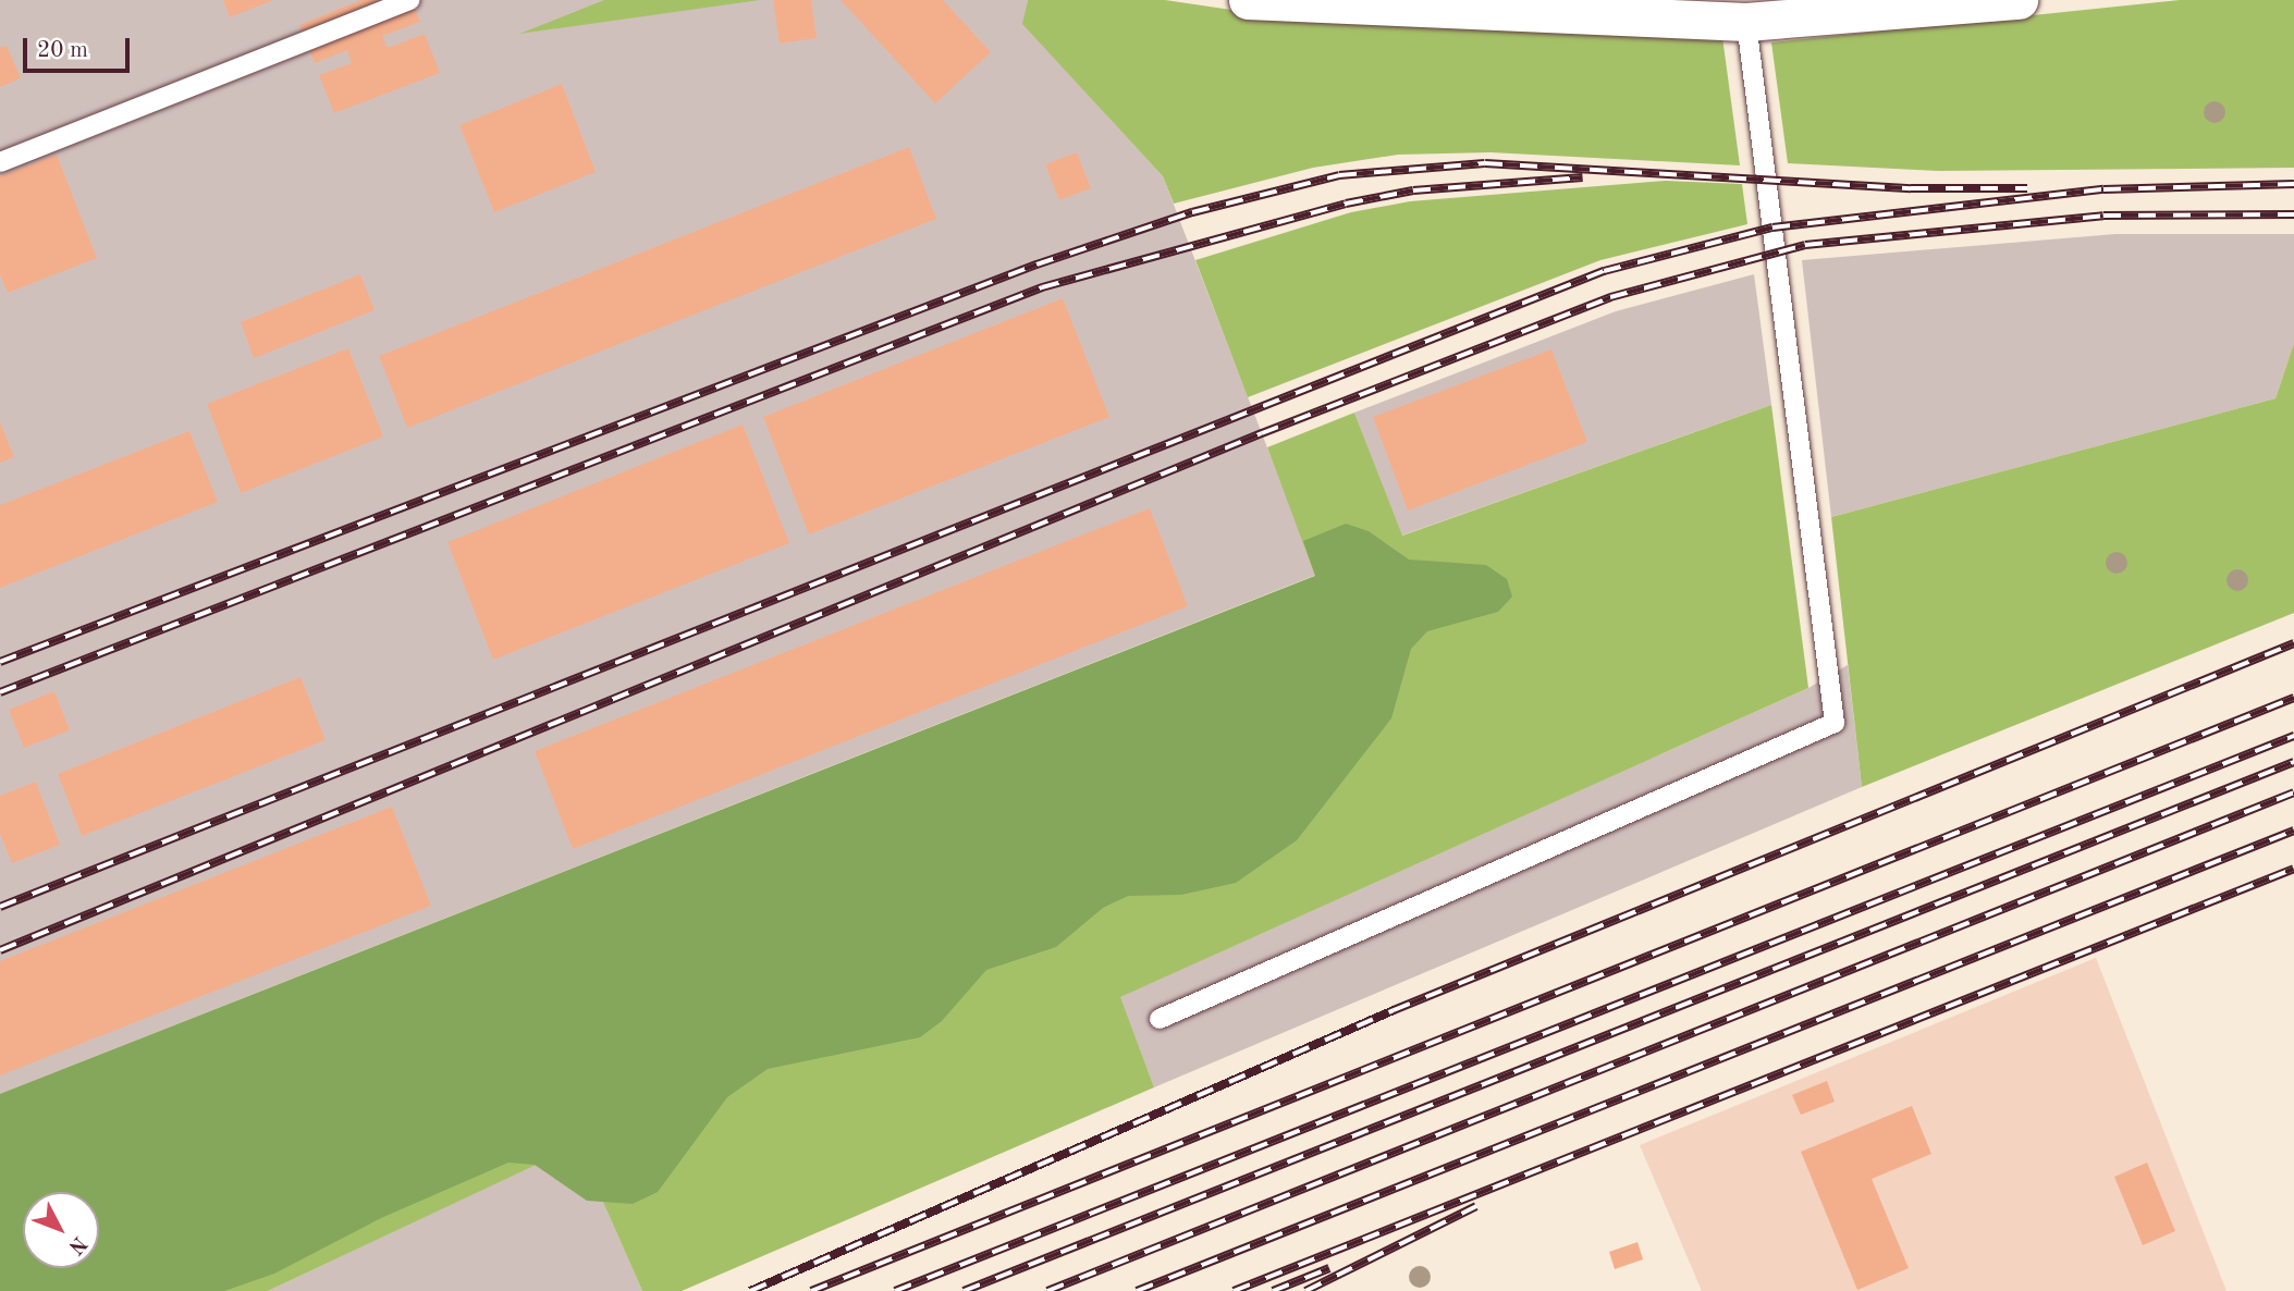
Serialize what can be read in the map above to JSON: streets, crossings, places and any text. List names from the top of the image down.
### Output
{
  "scale_bar": "20 m",
  "north": "bottom right"
}
